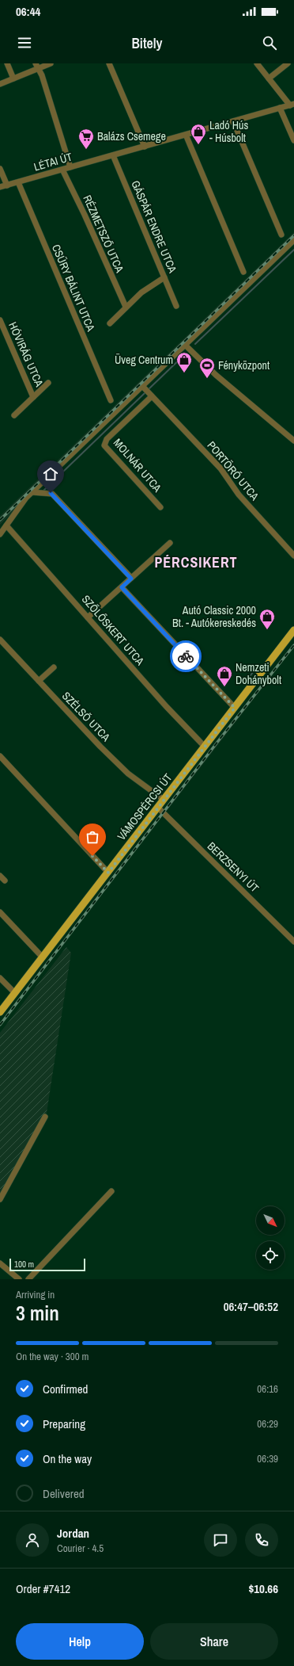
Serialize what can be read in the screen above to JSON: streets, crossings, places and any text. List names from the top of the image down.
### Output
{
  "streets": {
    "main road": ["VÁMOSPÉRCSI ÚT"],
    "street": [
      "LÉTAI ÚT",
      "GÁSPÁR ENDRE UTCA",
      "RÉZMETSZŐ UTCA",
      "CSŰRY BÁLINT UTCA",
      "HÓVIRÁG UTCA",
      "MOLNÁR UTCA",
      "PORTÖRŐ UTCA",
      "SZŐLŐSKERT UTCA",
      "SZÉLSŐ UTCA",
      "BERZSENYI ÚT"
    ]
  },
  "crossings": [
    ["LÉTAI ÚT", "GÁSPÁR ENDRE UTCA"],
    ["LÉTAI ÚT", "RÉZMETSZŐ UTCA"],
    ["LÉTAI ÚT", "CSŰRY BÁLINT UTCA"],
    ["MOLNÁR UTCA", "PORTÖRŐ UTCA"],
    ["SZŐLŐSKERT UTCA", "VÁMOSPÉRCSI ÚT"],
    ["SZÉLSŐ UTCA", "VÁMOSPÉRCSI ÚT"],
    ["VÁMOSPÉRCSI ÚT", "BERZSENYI ÚT"]
  ],
  "districts": ["PÉRCSIKERT"],
  "places": {
    "shop": [
      "Ladó Hús - Húsbolt",
      "Üveg Centrum",
      "Autó Classic 2000 Bt. - Autókereskedés",
      "Nemzeti Dohánybolt"
    ],
    "supermarket": ["Balázs Csemege"],
    "sports": ["Fényközpont"]
  },
  "scale_bar": "100 m",
  "north": "bottom right",
  "page": {
    "status": "06:44",
    "header": "Bitely",
    "scale": "100 m",
    "heading": ["3 min", "Arriving in", "06:47–06:52"],
    "panel": [
      "Jordan",
      "Courier · 4.5",
      "Order #7412",
      "$10.66"
    ],
    "bar": "On the way · 300 m",
    "list": [
      ["Confirmed", "06:16"],
      ["Preparing", "06:29"],
      ["On the way", "06:39"],
      "Delivered"
    ],
    "buttons": ["Help", "Share"]
  }
}
